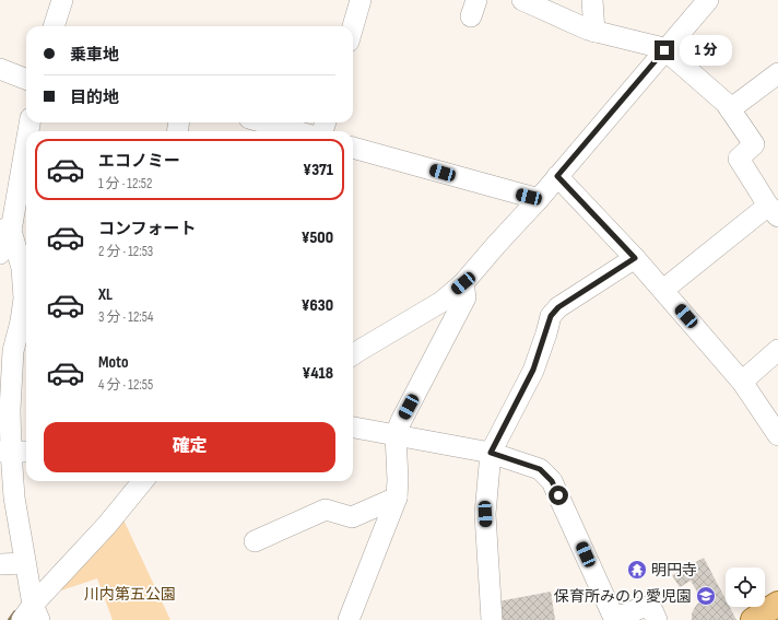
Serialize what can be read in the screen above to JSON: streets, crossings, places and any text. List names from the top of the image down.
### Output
{
  "parks": ["川内第五公園"],
  "places": {
    "temple": ["明円寺"],
    "school or university": ["保育所みのり愛児園"]
  },
  "page": {
    "banner": ["乗車地", "目的地"],
    "bubble": "1 分",
    "list": [
      {
        "name": "エコノミー",
        "note": "1 分 · 12:52",
        "value": "¥371"
      },
      {
        "name": "コンフォート",
        "note": "2 分 · 12:53",
        "value": "¥500"
      },
      {
        "name": "XL",
        "note": "3 分 · 12:54",
        "value": "¥630"
      },
      {
        "name": "Moto",
        "note": "4 分 · 12:55",
        "value": "¥418"
      }
    ],
    "buttons": "確定"
  }
}
